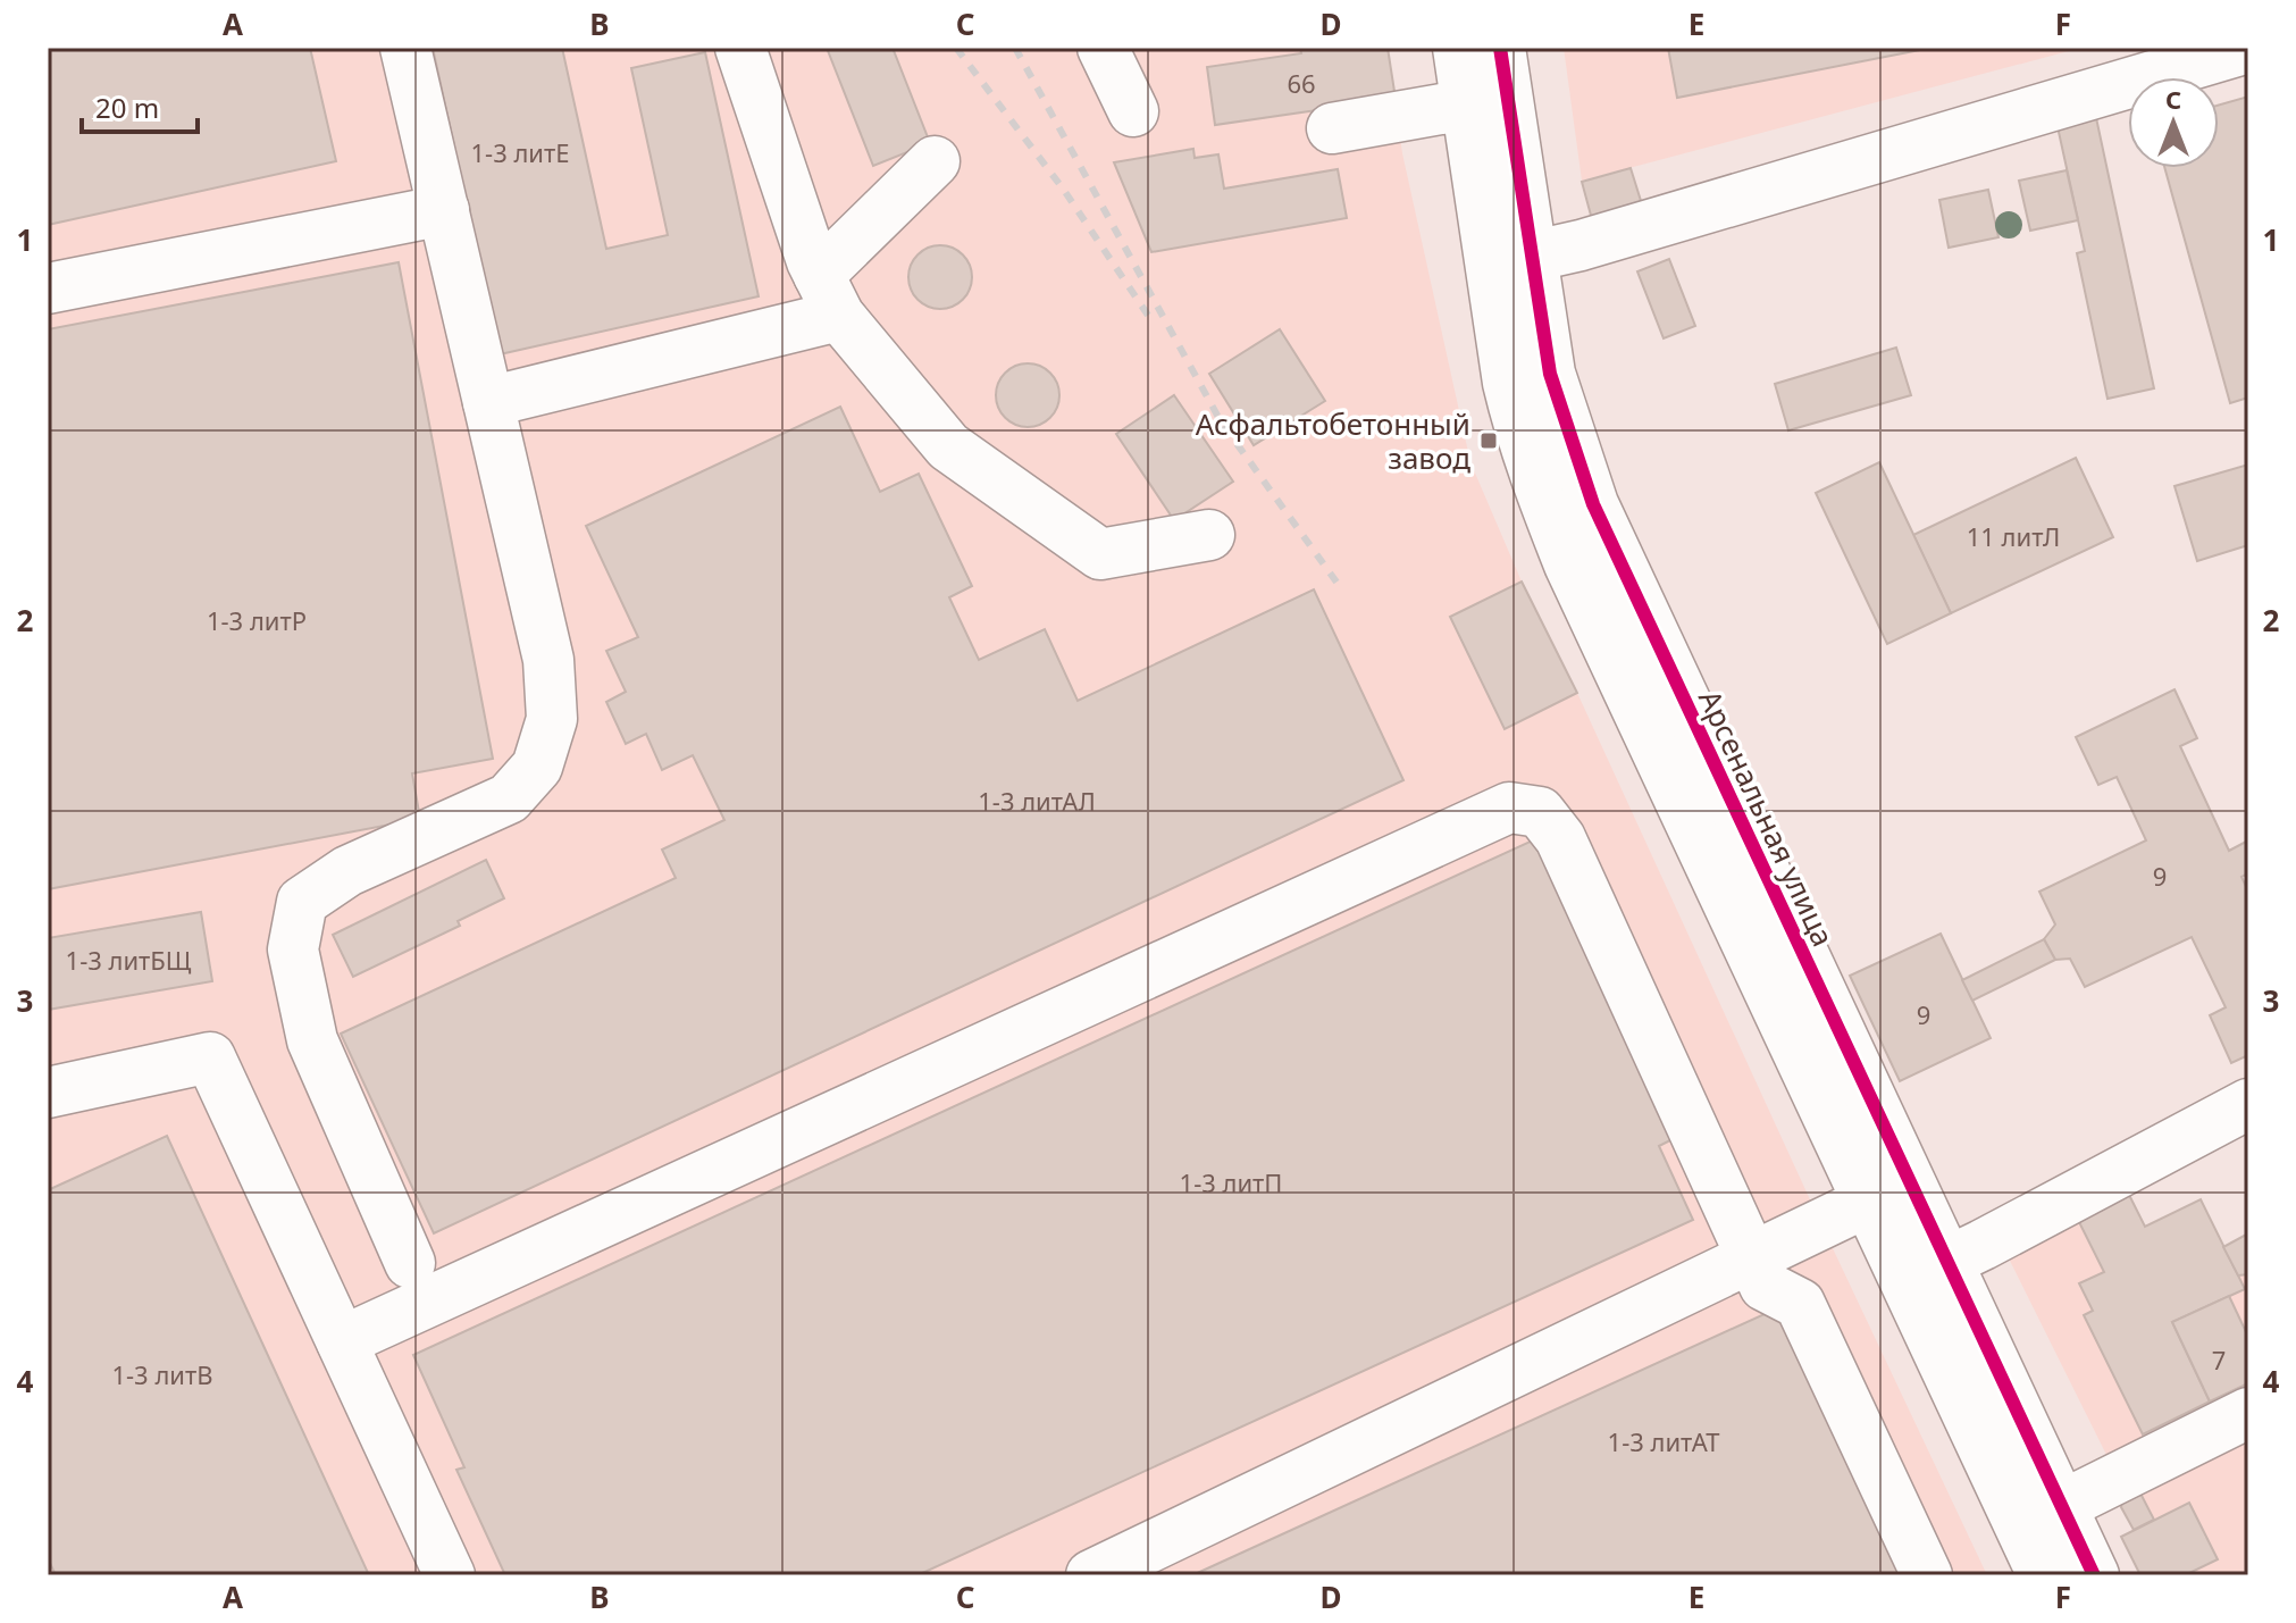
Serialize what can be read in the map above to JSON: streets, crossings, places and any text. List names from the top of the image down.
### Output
{
  "streets": {
    "cycle path": ["Арсенальная улица"]
  },
  "places": {
    "transit": ["Асфальтобетонный завод"]
  },
  "house_numbers": [
    "66",
    "1-3 литЕ",
    "11 литЛ",
    "1-3 литР",
    "1-3 литАЛ",
    "9",
    "1-3 литБЩ",
    "9",
    "1-3 литП",
    "7",
    "1-3 литВ",
    "1-3 литАТ"
  ],
  "scale_bar": "20 m",
  "north": "top",
  "grid": {
    "columns": [
      "A",
      "B",
      "C",
      "D",
      "E",
      "F"
    ],
    "rows": [
      "1",
      "2",
      "3",
      "4"
    ]
  }
}
